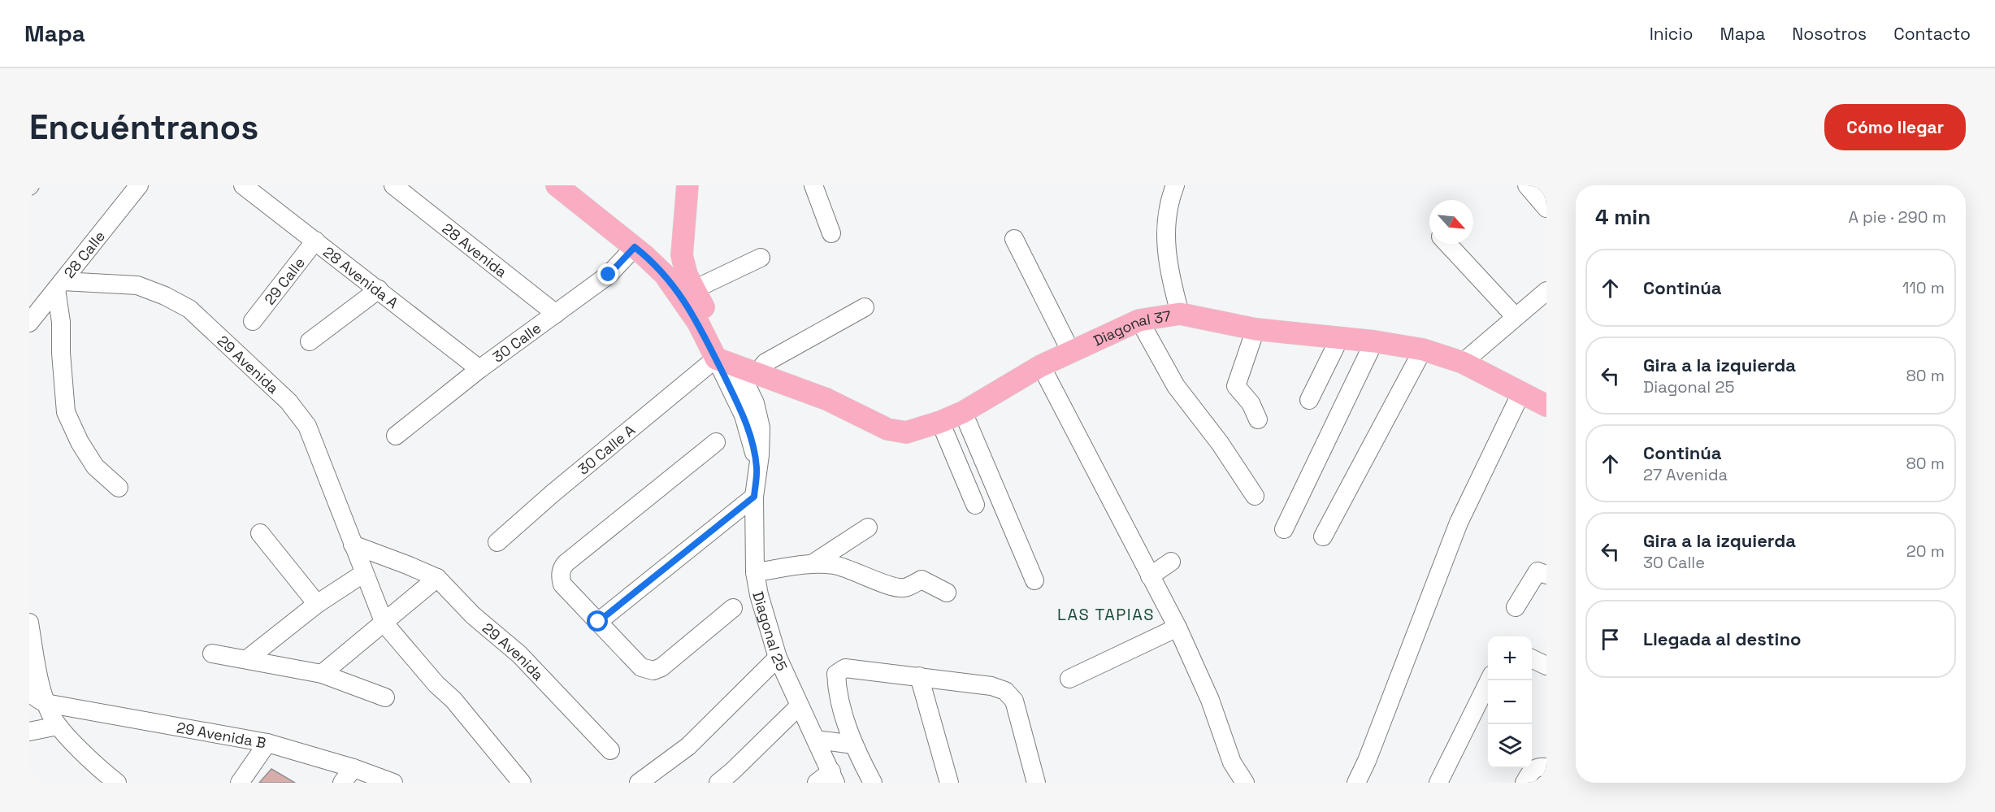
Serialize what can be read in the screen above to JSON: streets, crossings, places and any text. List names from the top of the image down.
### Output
{
  "streets": {
    "main road": ["Diagonal 37", "Diagonal 25"],
    "street": [
      "28 Avenida",
      "28 Calle",
      "28 Avenida A",
      "29 Calle",
      "30 Calle",
      "29 Avenida",
      "30 Calle A",
      "29 Avenida B"
    ]
  },
  "crossings": [
    ["28 Avenida", "30 Calle"],
    ["28 Calle", "29 Avenida"],
    ["28 Avenida A", "29 Calle"],
    ["28 Avenida A", "30 Calle"],
    ["Diagonal 37", "30 Calle A"],
    ["Diagonal 37", "Diagonal 25"],
    ["30 Calle A", "Diagonal 25"]
  ],
  "districts": ["LAS TAPIAS"],
  "north": "bottom right",
  "page": {
    "header": "Mapa",
    "nav": [
      "Inicio",
      "Mapa",
      "Nosotros",
      "Contacto"
    ],
    "buttons": "Cómo llegar",
    "title": "Encuéntranos",
    "heading": ["4 min", "A pie · 290 m"],
    "list": [
      ["Continúa", "110 m"],
      ["Gira a la izquierda", "Diagonal 25", "80 m"],
      ["Continúa", "27 Avenida", "80 m"],
      ["Gira a la izquierda", "30 Calle", "20 m"],
      "Llegada al destino"
    ],
    "map_buttons": ["+", "−"]
  }
}
